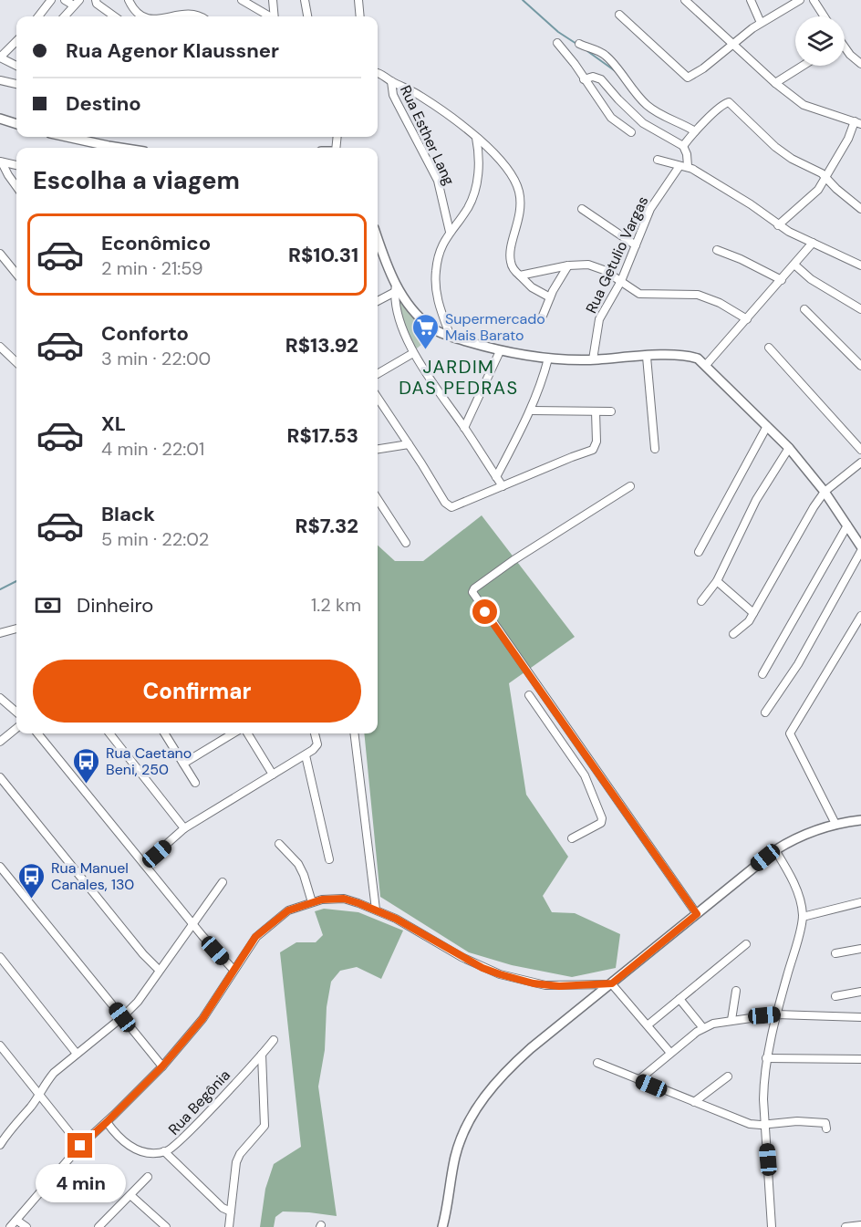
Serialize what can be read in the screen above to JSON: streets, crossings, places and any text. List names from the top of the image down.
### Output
{
  "streets": {
    "street": ["Rua Esther Lang", "Rua Getulio Vargas", "Rua Begônia"]
  },
  "districts": ["JARDIM DAS PEDRAS"],
  "places": {
    "supermarket": ["Supermercado Mais Barato"],
    "bus stop": ["Rua Caetano Beni, 250", "Rua Manuel Canales, 130"]
  },
  "page": {
    "banner": ["Rua Agenor Klaussner", "Destino"],
    "heading": "Escolha a viagem",
    "list": [
      {
        "name": "Econômico",
        "note": "2 min · 21:59",
        "value": "R$10.31"
      },
      {
        "name": "Conforto",
        "note": "3 min · 22:00",
        "value": "R$13.92"
      },
      {
        "name": "XL",
        "note": "4 min · 22:01",
        "value": "R$17.53"
      },
      {
        "name": "Black",
        "note": "5 min · 22:02",
        "value": "R$7.32"
      }
    ],
    "pay": ["Dinheiro", "1.2 km"],
    "buttons": "Confirmar",
    "bubble": "4 min"
  }
}
